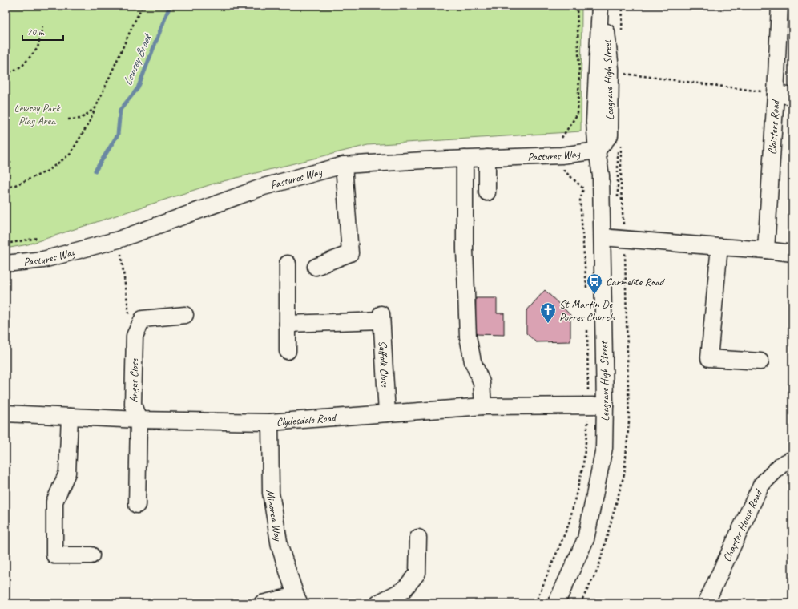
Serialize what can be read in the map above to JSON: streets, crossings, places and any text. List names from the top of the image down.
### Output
{
  "streets": {
    "street": [
      "Leagrave High Street",
      "Cloisters Road",
      "Pastures Way",
      "Suffolk Close",
      "Angus Close",
      "Clydesdale Road",
      "Minorca Way",
      "Chapter House Road"
    ]
  },
  "crossings": [
    ["Leagrave High Street", "Pastures Way"],
    ["Leagrave High Street", "Clydesdale Road"],
    ["Suffolk Close", "Clydesdale Road"],
    ["Angus Close", "Clydesdale Road"],
    ["Clydesdale Road", "Minorca Way"]
  ],
  "water": ["Lewsey Brook"],
  "parks": ["Lewsey Park Play Area"],
  "places": {
    "bus stop": ["Carmelite Road"],
    "church": ["St Martin De Porres Church"]
  },
  "scale_bar": "20 m"
}
